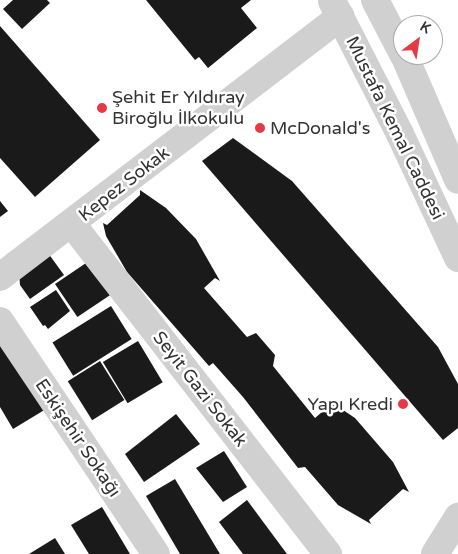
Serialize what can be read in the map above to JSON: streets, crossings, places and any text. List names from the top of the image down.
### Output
{
  "streets": {
    "street": [
      "Mustafa Kemal Caddesi",
      "Kepez Sokak",
      "Seyit Gazi Sokak",
      "Eskişehir Sokağı"
    ]
  },
  "crossings": [
    ["Mustafa Kemal Caddesi", "Kepez Sokak"],
    ["Kepez Sokak", "Seyit Gazi Sokak"]
  ],
  "places": ["Şehit Er Yıldıray Biroğlu İlkokulu", "McDonald's", "Yapı Kredi"],
  "north": "top right"
}
